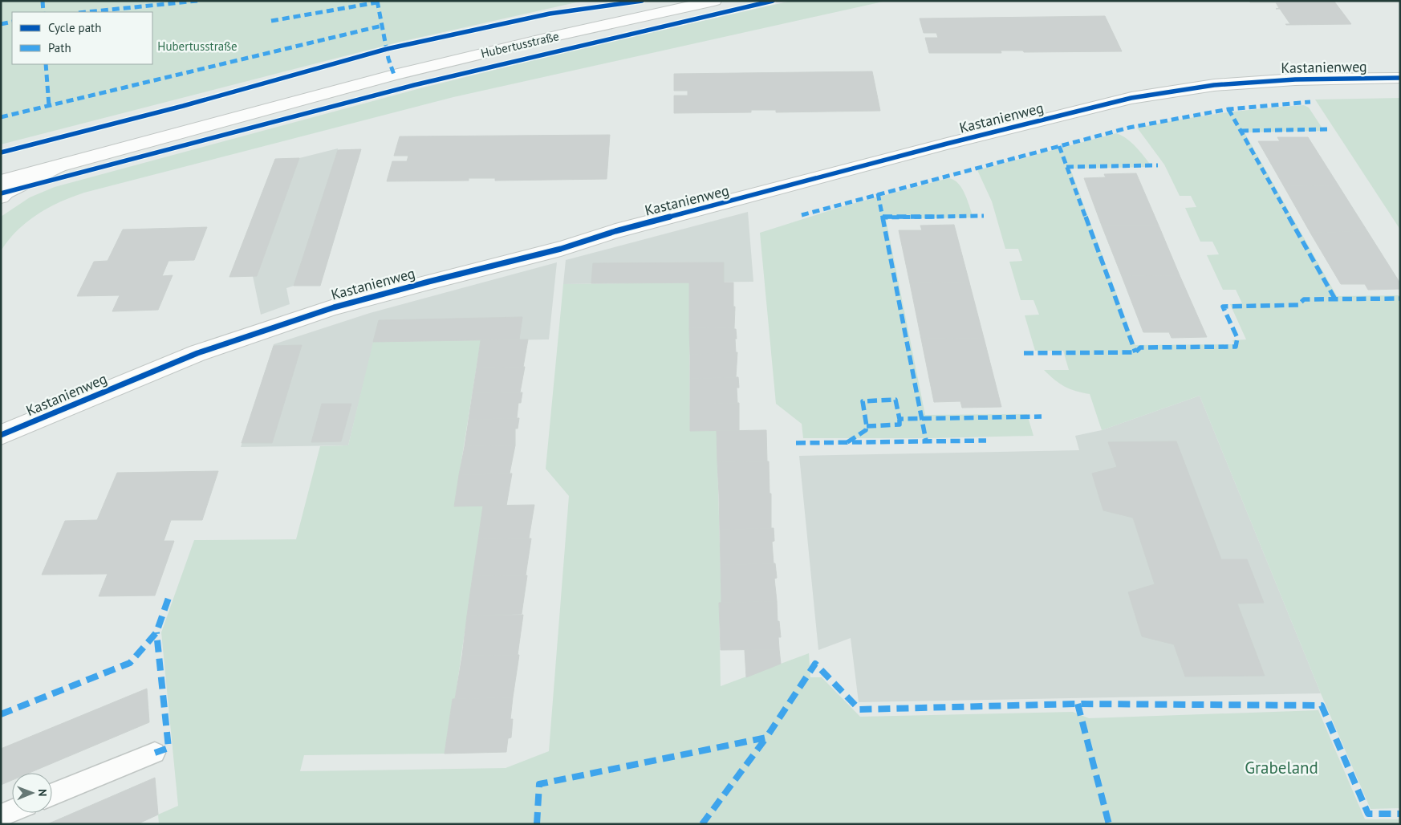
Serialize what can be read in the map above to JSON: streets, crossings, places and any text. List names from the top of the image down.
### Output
{
  "streets": {
    "street": ["Hubertusstraße", "Kastanienweg"]
  },
  "parks": ["Hubertusstraße", "Grabeland"],
  "legend": ["Cycle path", "Path"],
  "north": "right"
}
